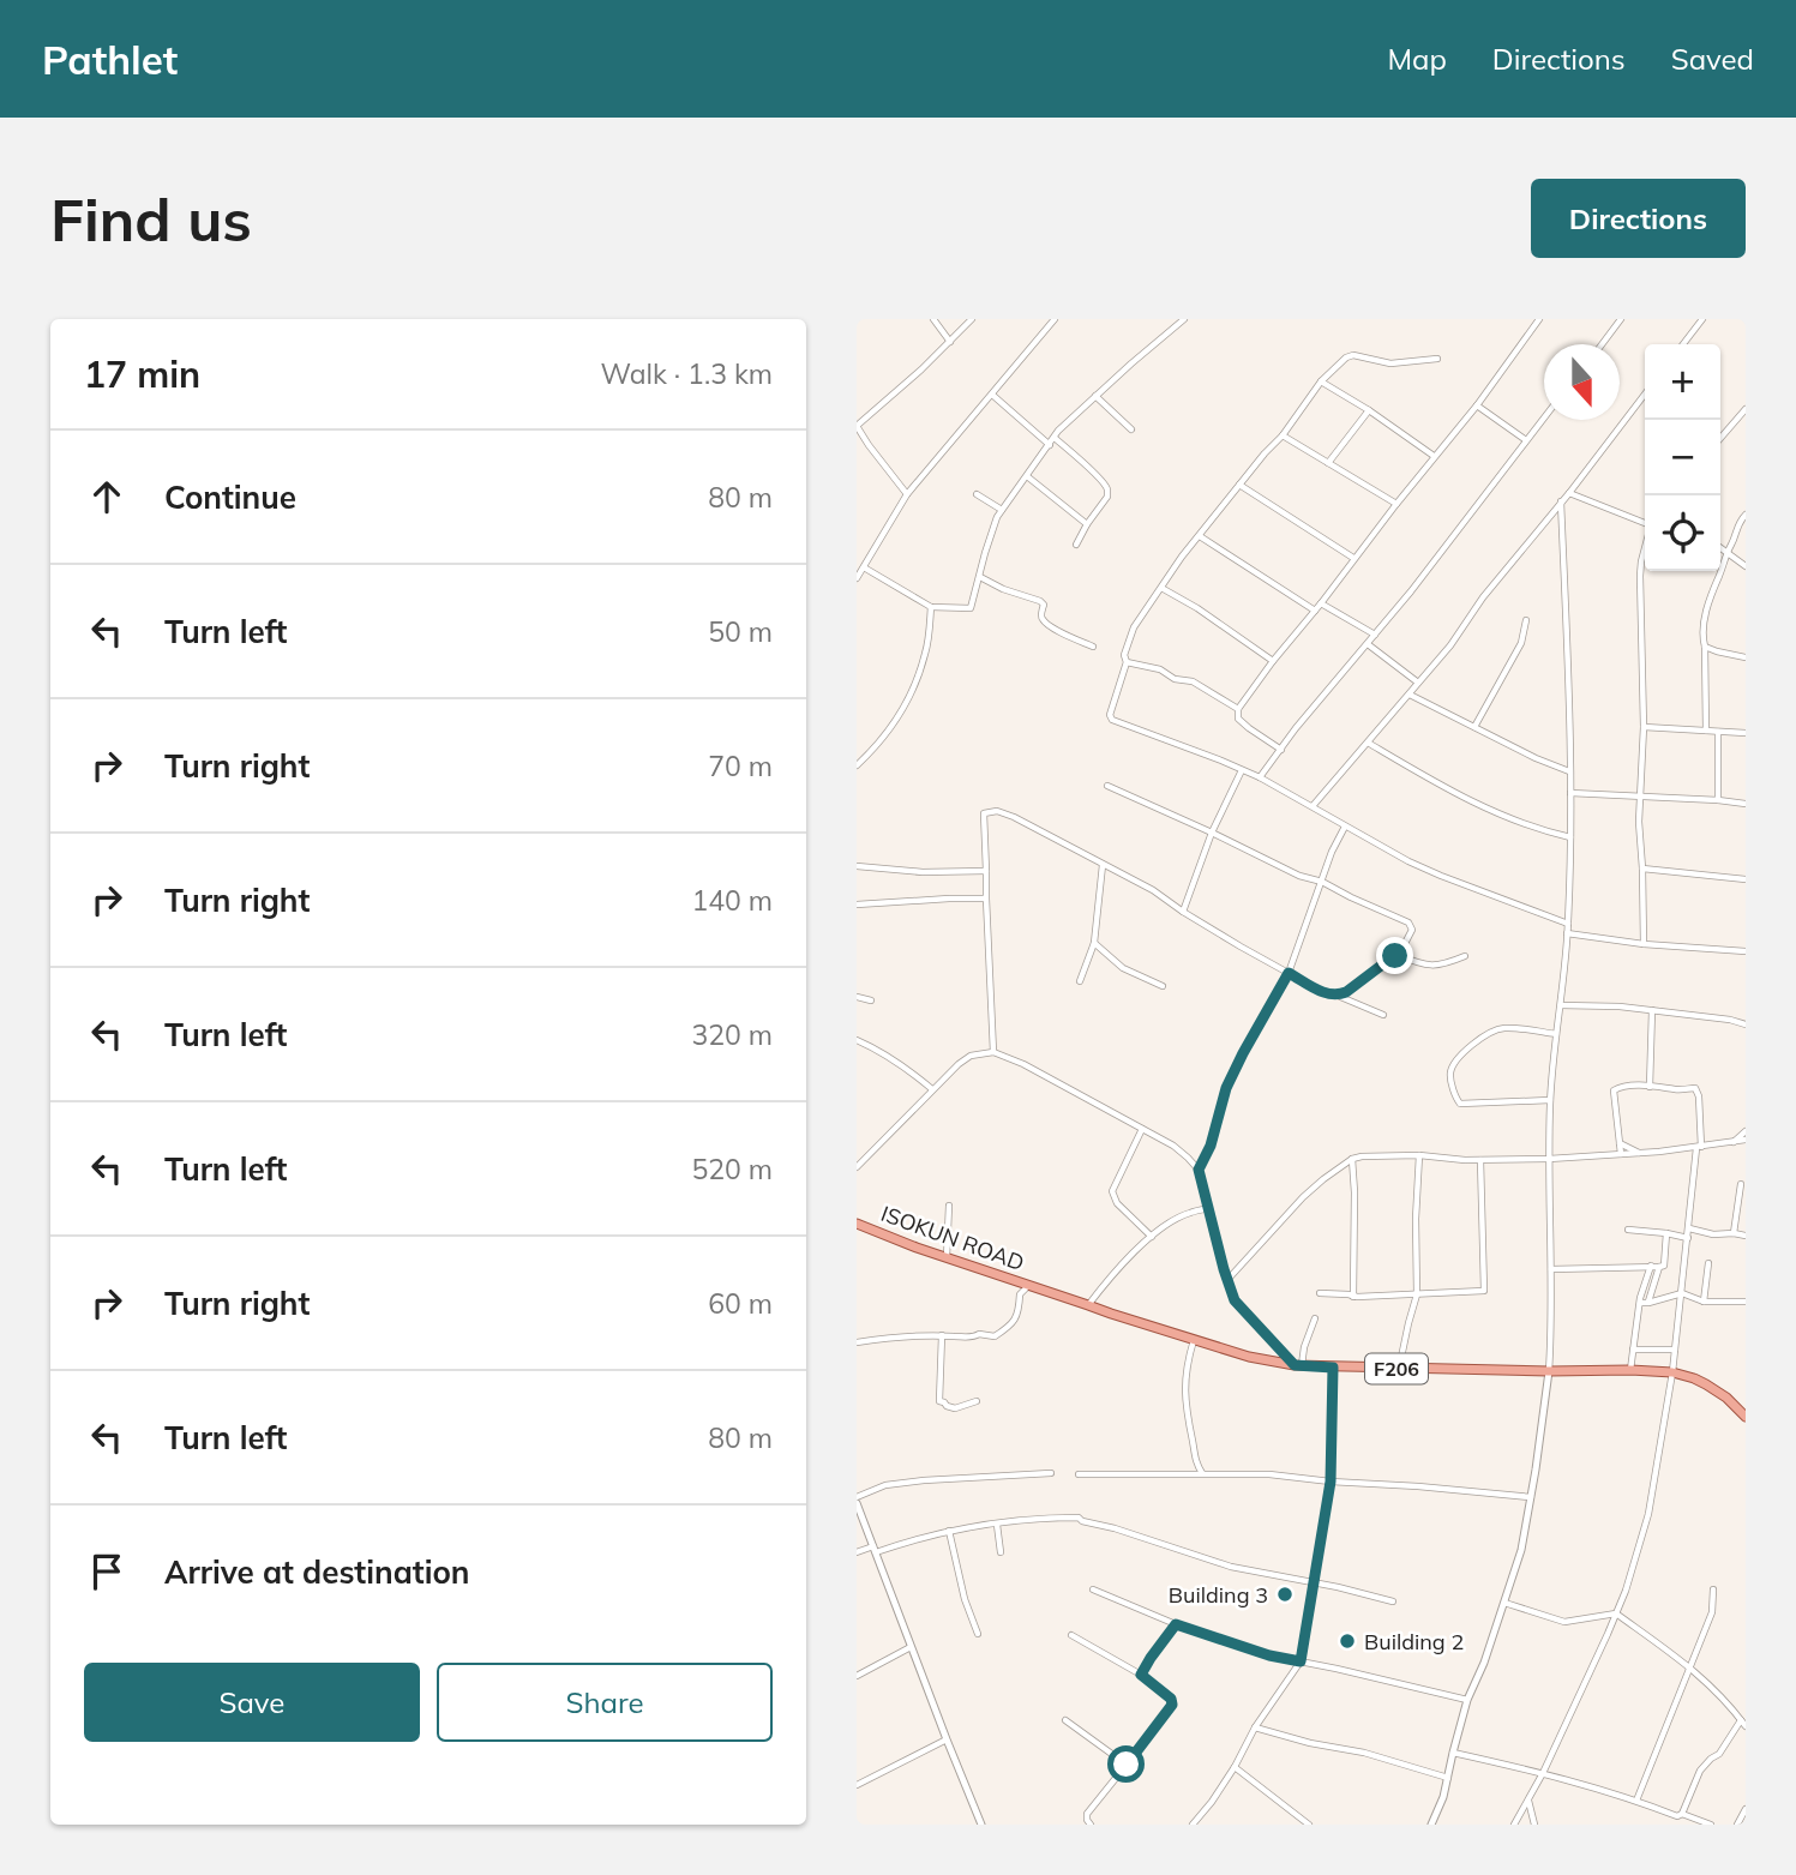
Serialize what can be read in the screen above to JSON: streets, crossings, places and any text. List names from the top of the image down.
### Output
{
  "streets": {
    "main road": ["ISOKUN ROAD", "F206"]
  },
  "crossings": [
    ["ISOKUN ROAD", "F206"]
  ],
  "places": ["Building 3", "Building 2"],
  "north": "bottom",
  "page": {
    "header": "Pathlet",
    "nav": ["Map", "Directions", "Saved"],
    "buttons": [
      "Directions",
      ["Save", "Share"]
    ],
    "title": "Find us",
    "heading": ["17 min", "Walk · 1.3 km"],
    "map_buttons": ["+", "−"],
    "list": [
      ["Continue", "80 m"],
      ["Turn left", "50 m"],
      ["Turn right", "70 m"],
      ["Turn right", "140 m"],
      ["Turn left", "320 m"],
      ["Turn left", "520 m"],
      ["Turn right", "60 m"],
      ["Turn left", "80 m"],
      "Arrive at destination"
    ]
  }
}
